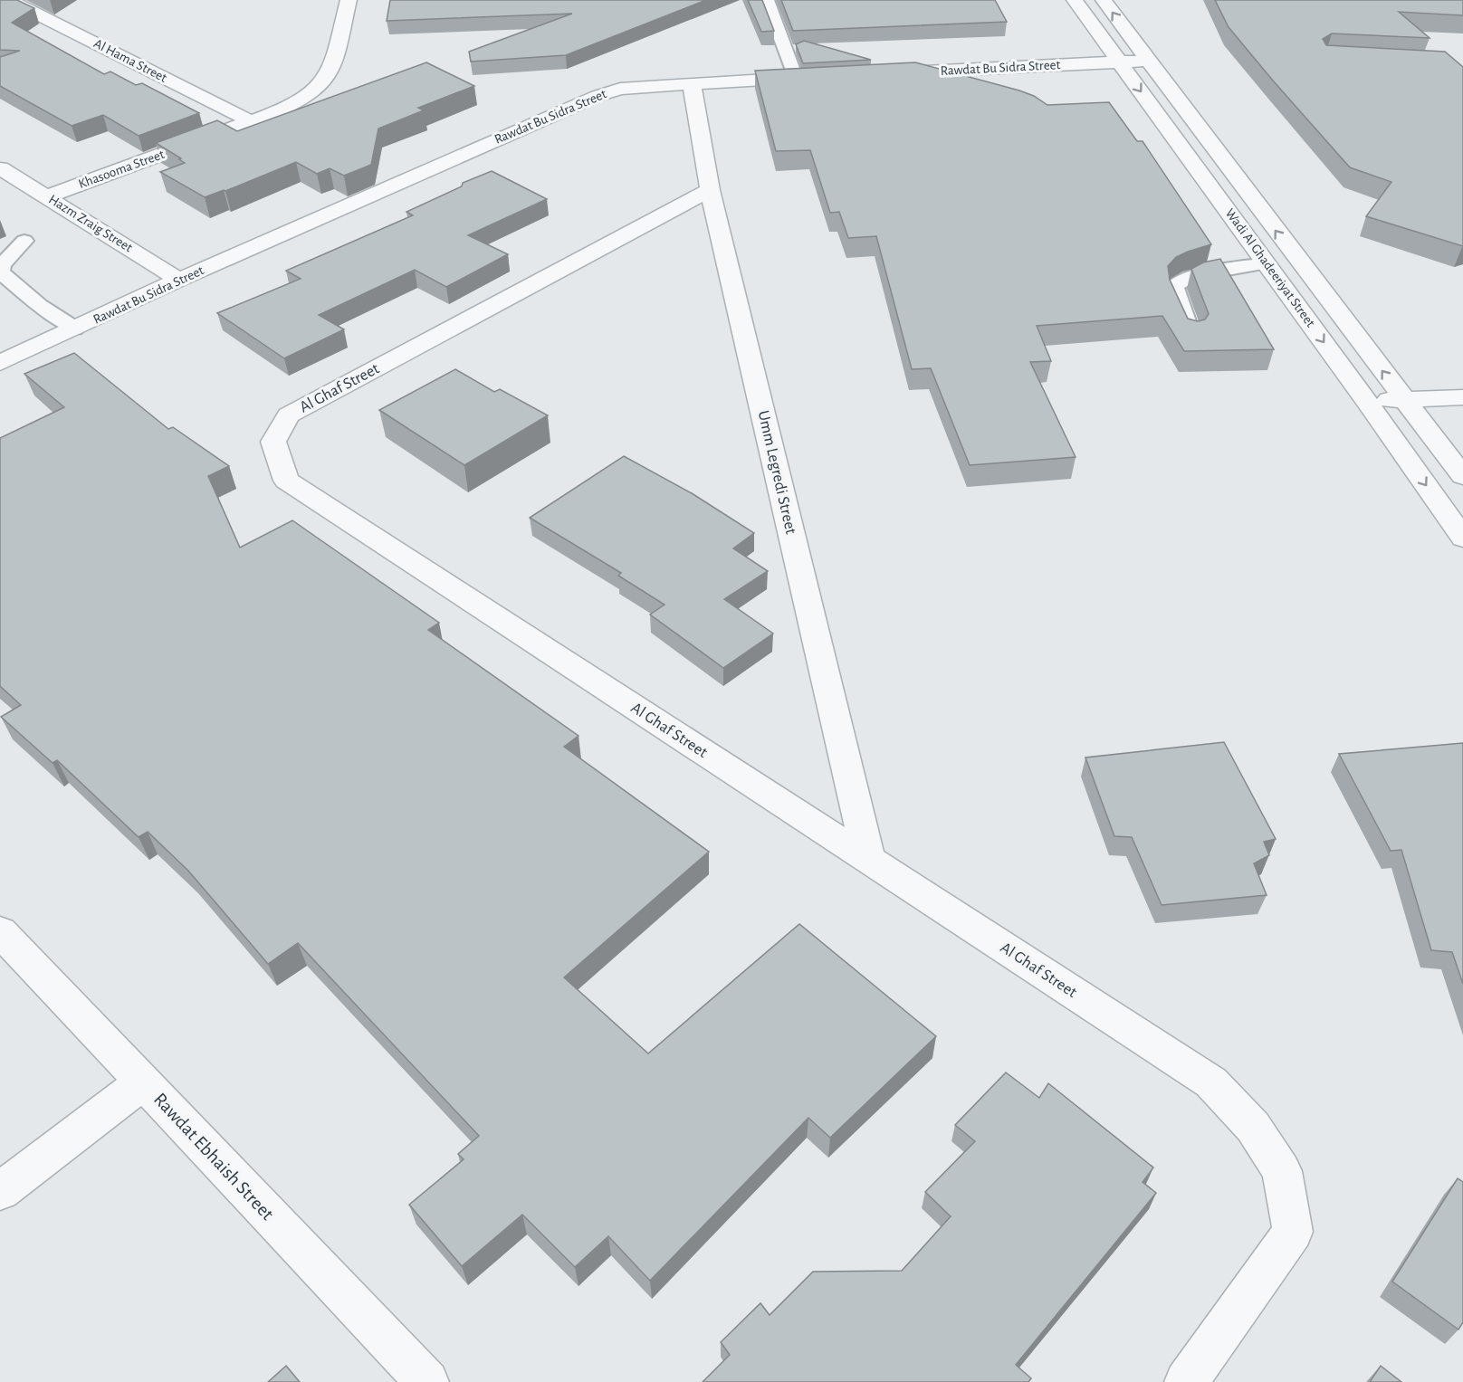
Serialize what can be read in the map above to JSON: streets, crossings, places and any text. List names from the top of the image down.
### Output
{
  "streets": {
    "street": [
      "Al Hama Street",
      "Rawdat Bu Sidra Street",
      "Khasooma Street",
      "Hazm Zraig Street",
      "Wadi Al Ghadeeriyat Street",
      "Al Ghaf Street",
      "Umm Legredi Street",
      "Rawdat Ebhaish Street"
    ]
  },
  "crossings": [
    ["Al Hama Street", "Khasooma Street"],
    ["Rawdat Bu Sidra Street", "Hazm Zraig Street"],
    ["Rawdat Bu Sidra Street", "Wadi Al Ghadeeriyat Street"],
    ["Rawdat Bu Sidra Street", "Umm Legredi Street"],
    ["Khasooma Street", "Hazm Zraig Street"],
    ["Al Ghaf Street", "Umm Legredi Street"]
  ]
}
